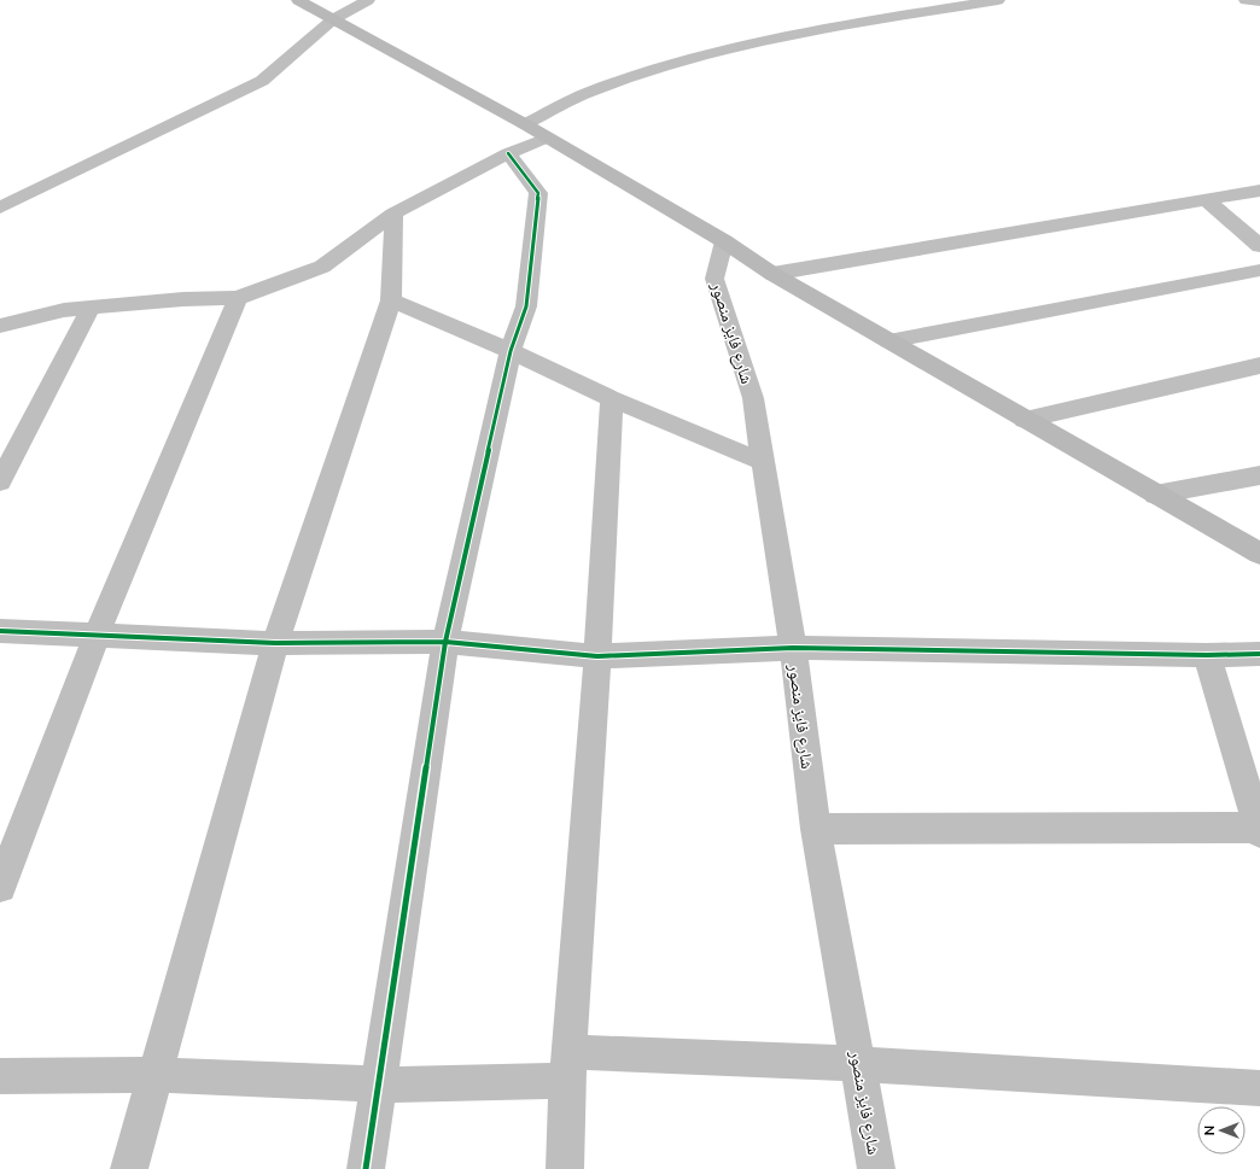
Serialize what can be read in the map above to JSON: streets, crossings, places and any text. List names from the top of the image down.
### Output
{
  "streets": {
    "street": ["شارع فايز منصور"]
  },
  "north": "left"
}
